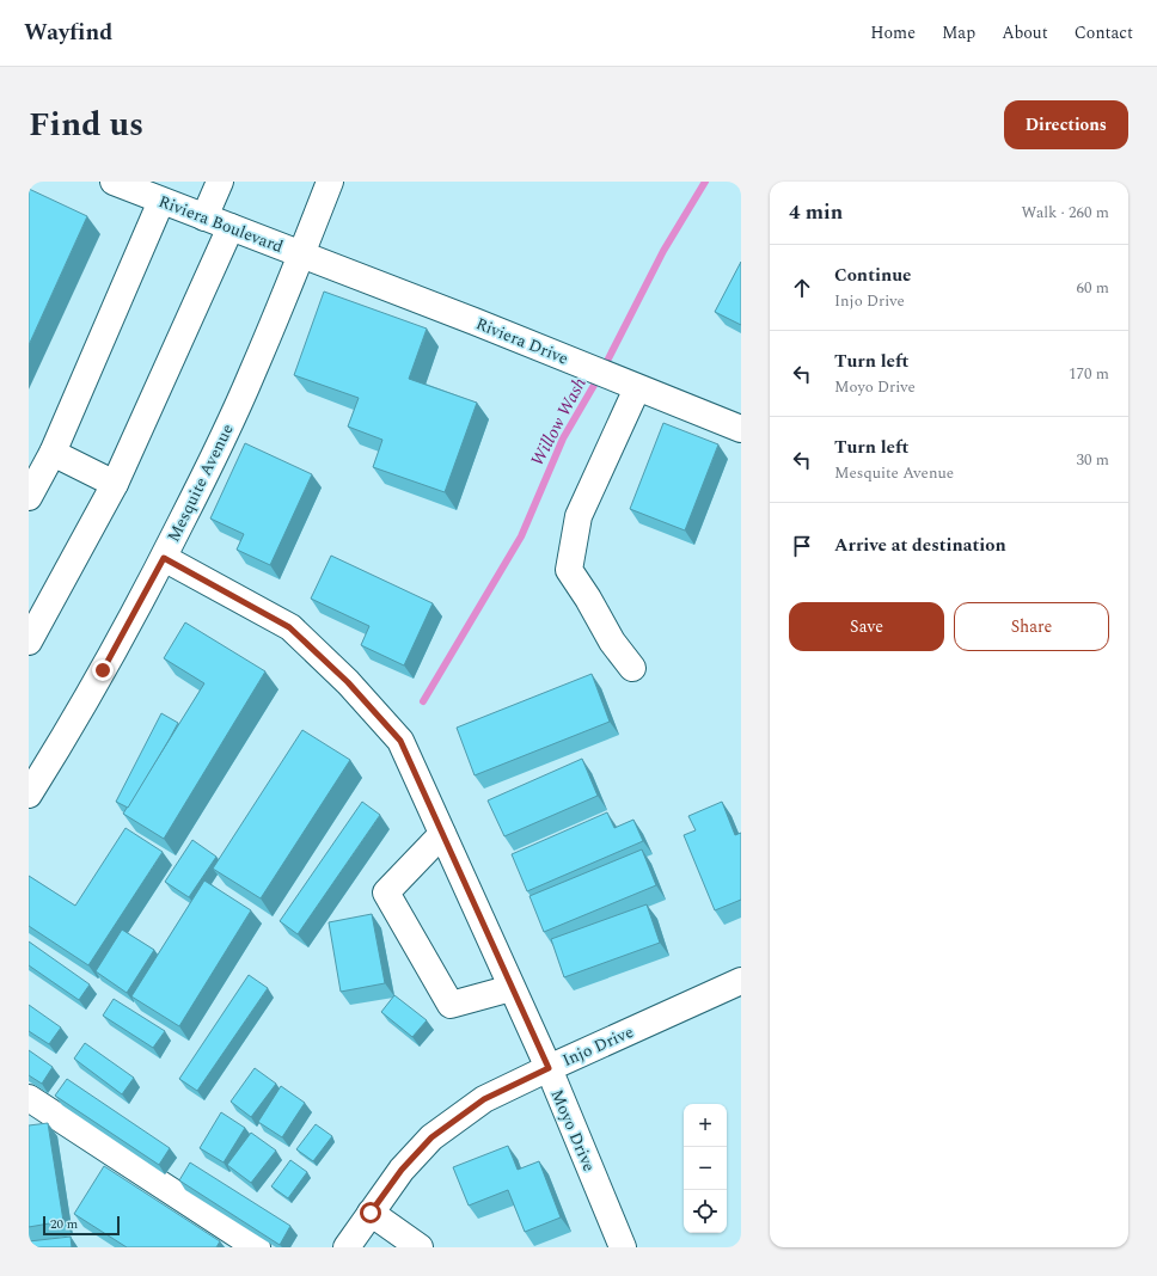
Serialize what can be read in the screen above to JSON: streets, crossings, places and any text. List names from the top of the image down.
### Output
{
  "streets": {
    "street": [
      "Riviera Boulevard",
      "Riviera Drive",
      "Mesquite Avenue",
      "Injo Drive",
      "Moyo Drive"
    ]
  },
  "crossings": [
    ["Riviera Boulevard", "Riviera Drive"],
    ["Riviera Boulevard", "Mesquite Avenue"],
    ["Riviera Drive", "Mesquite Avenue"],
    ["Mesquite Avenue", "Moyo Drive"],
    ["Injo Drive", "Moyo Drive"]
  ],
  "water": ["Willow Wash"],
  "scale_bar": "20 m",
  "page": {
    "header": "Wayfind",
    "nav": [
      "Home",
      "Map",
      "About",
      "Contact"
    ],
    "title": "Find us",
    "buttons": [
      "Directions",
      ["Save", "Share"]
    ],
    "heading": ["4 min", "Walk · 260 m"],
    "list": [
      ["Continue", "Injo Drive", "60 m"],
      ["Turn left", "Moyo Drive", "170 m"],
      ["Turn left", "Mesquite Avenue", "30 m"],
      "Arrive at destination"
    ],
    "map_buttons": ["+", "−"],
    "scale": "20 m"
  }
}
